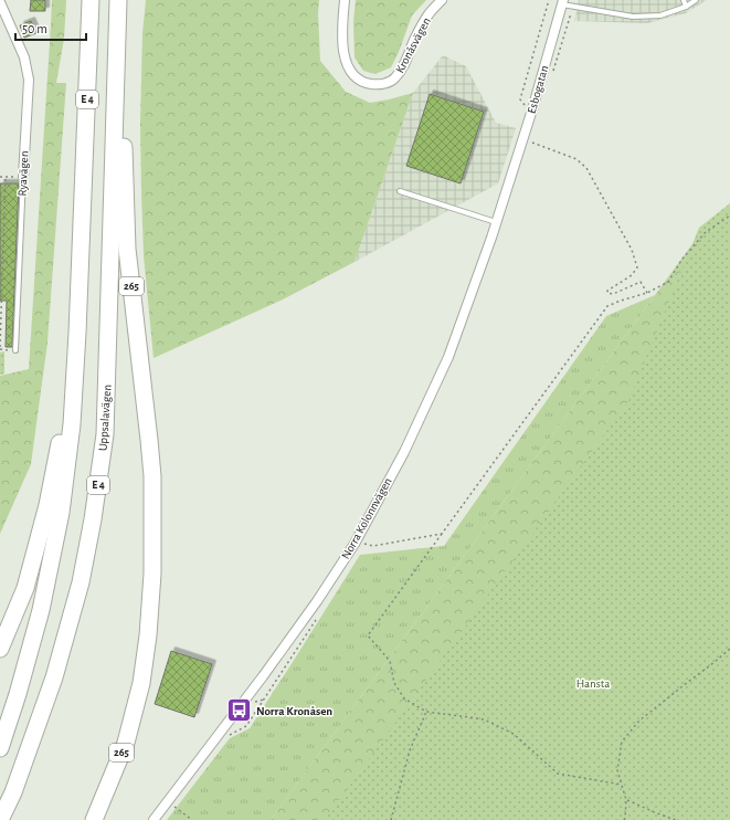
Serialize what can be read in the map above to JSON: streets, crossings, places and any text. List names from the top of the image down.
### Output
{
  "streets": {
    "highway": ["E 4", "265", "Uppsalavägen"],
    "street": [
      "Kronåsvägen",
      "Esbogatan",
      "Ryavägen",
      "Norra Kolonnvägen"
    ]
  },
  "crossings": [
    ["Esbogatan", "Norra Kolonnvägen"],
    ["265", "Uppsalavägen"]
  ],
  "parks": ["Hansta"],
  "places": {
    "bus stop": ["Norra Kronåsen"]
  },
  "scale_bar": "50 m"
}
